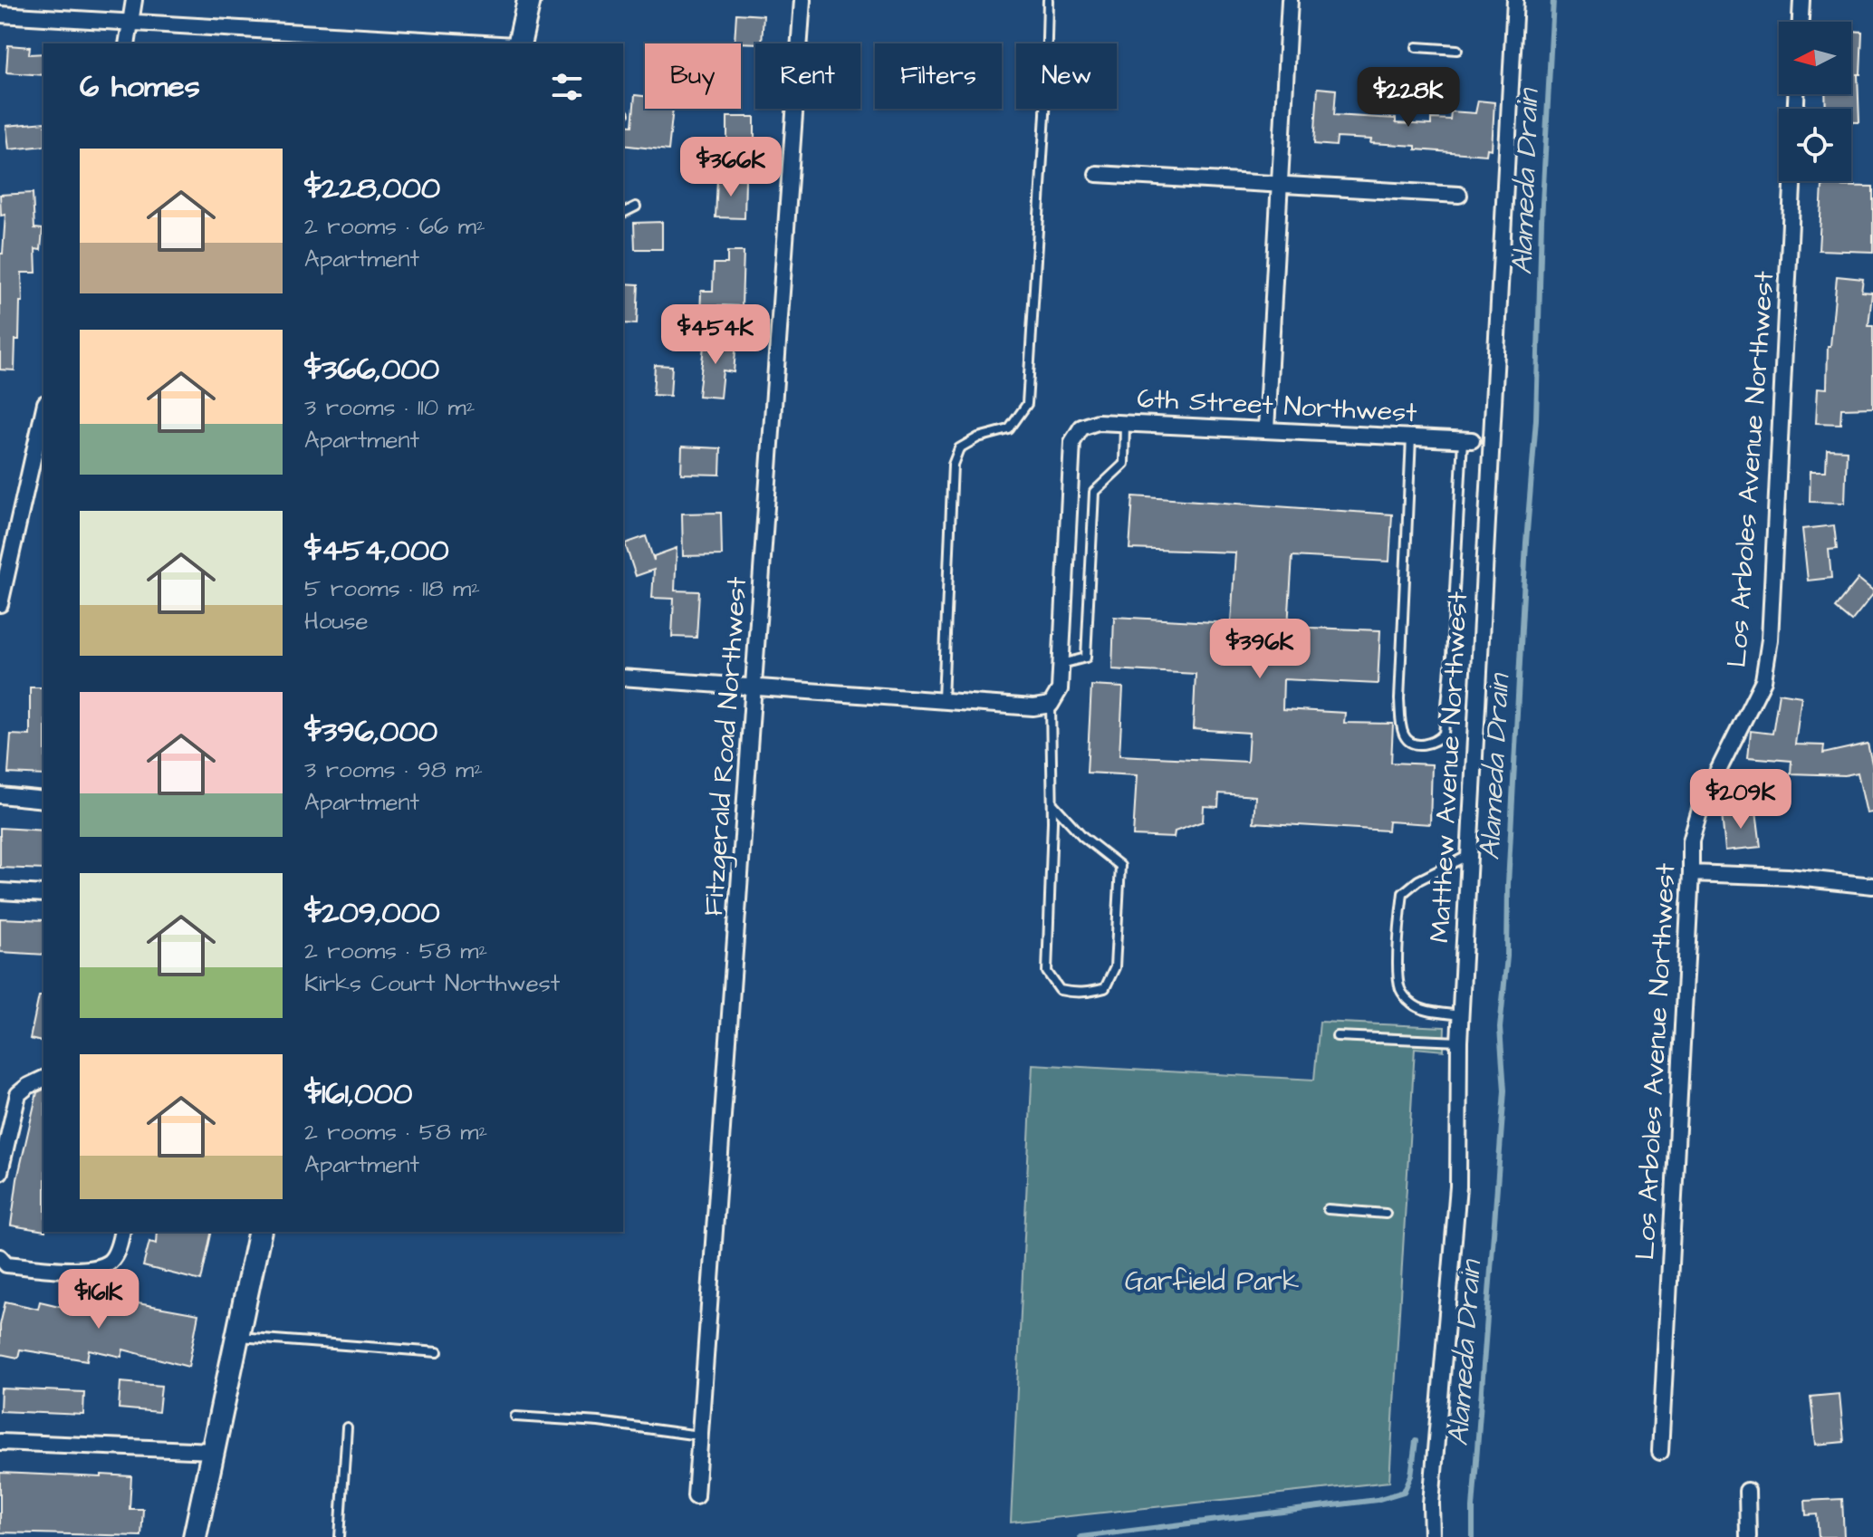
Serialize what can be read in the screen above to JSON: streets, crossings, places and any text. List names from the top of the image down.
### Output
{
  "streets": {
    "street": [
      "6th Street Northwest",
      "Los Arboles Avenue Northwest",
      "Fitzgerald Road Northwest",
      "Matthew Avenue Northwest"
    ]
  },
  "water": ["Alameda Drain"],
  "parks": ["Garfield Park"],
  "north": "left",
  "page": {
    "chip": [
      "Buy",
      "Rent",
      "Filters",
      "New"
    ],
    "heading": "6 homes",
    "price": [
      "$228K",
      "$366K",
      "$454K",
      "$396K",
      "$209K",
      "$161K"
    ],
    "list": [
      {
        "name": "$228,000",
        "note": "2 rooms · 66 m² · Apartment"
      },
      {
        "name": "$366,000",
        "note": "3 rooms · 110 m² · Apartment"
      },
      {
        "name": "$454,000",
        "note": "5 rooms · 118 m² · House"
      },
      {
        "name": "$396,000",
        "note": "3 rooms · 98 m² · Apartment"
      },
      {
        "name": "$209,000",
        "note": "2 rooms · 58 m² · Kirks Court Northwest"
      },
      {
        "name": "$161,000",
        "note": "2 rooms · 58 m² · Apartment"
      }
    ]
  }
}
